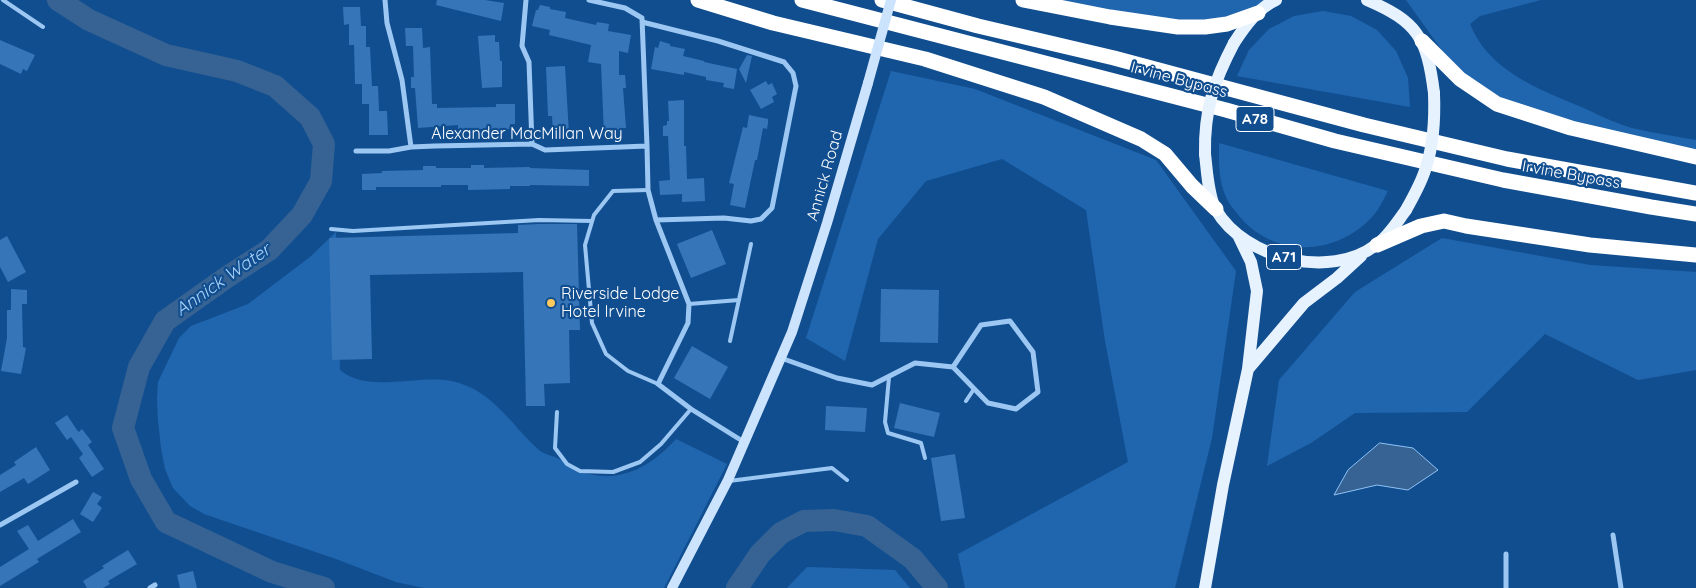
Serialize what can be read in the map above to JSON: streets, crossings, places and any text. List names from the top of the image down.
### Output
{
  "streets": {
    "highway": ["Irvine Bypass", "A78"],
    "main road": ["Annick Road", "A71"],
    "street": ["Alexander MacMillan Way"]
  },
  "water": ["Annick Water"],
  "places": ["Riverside Lodge Hotel Irvine"]
}
